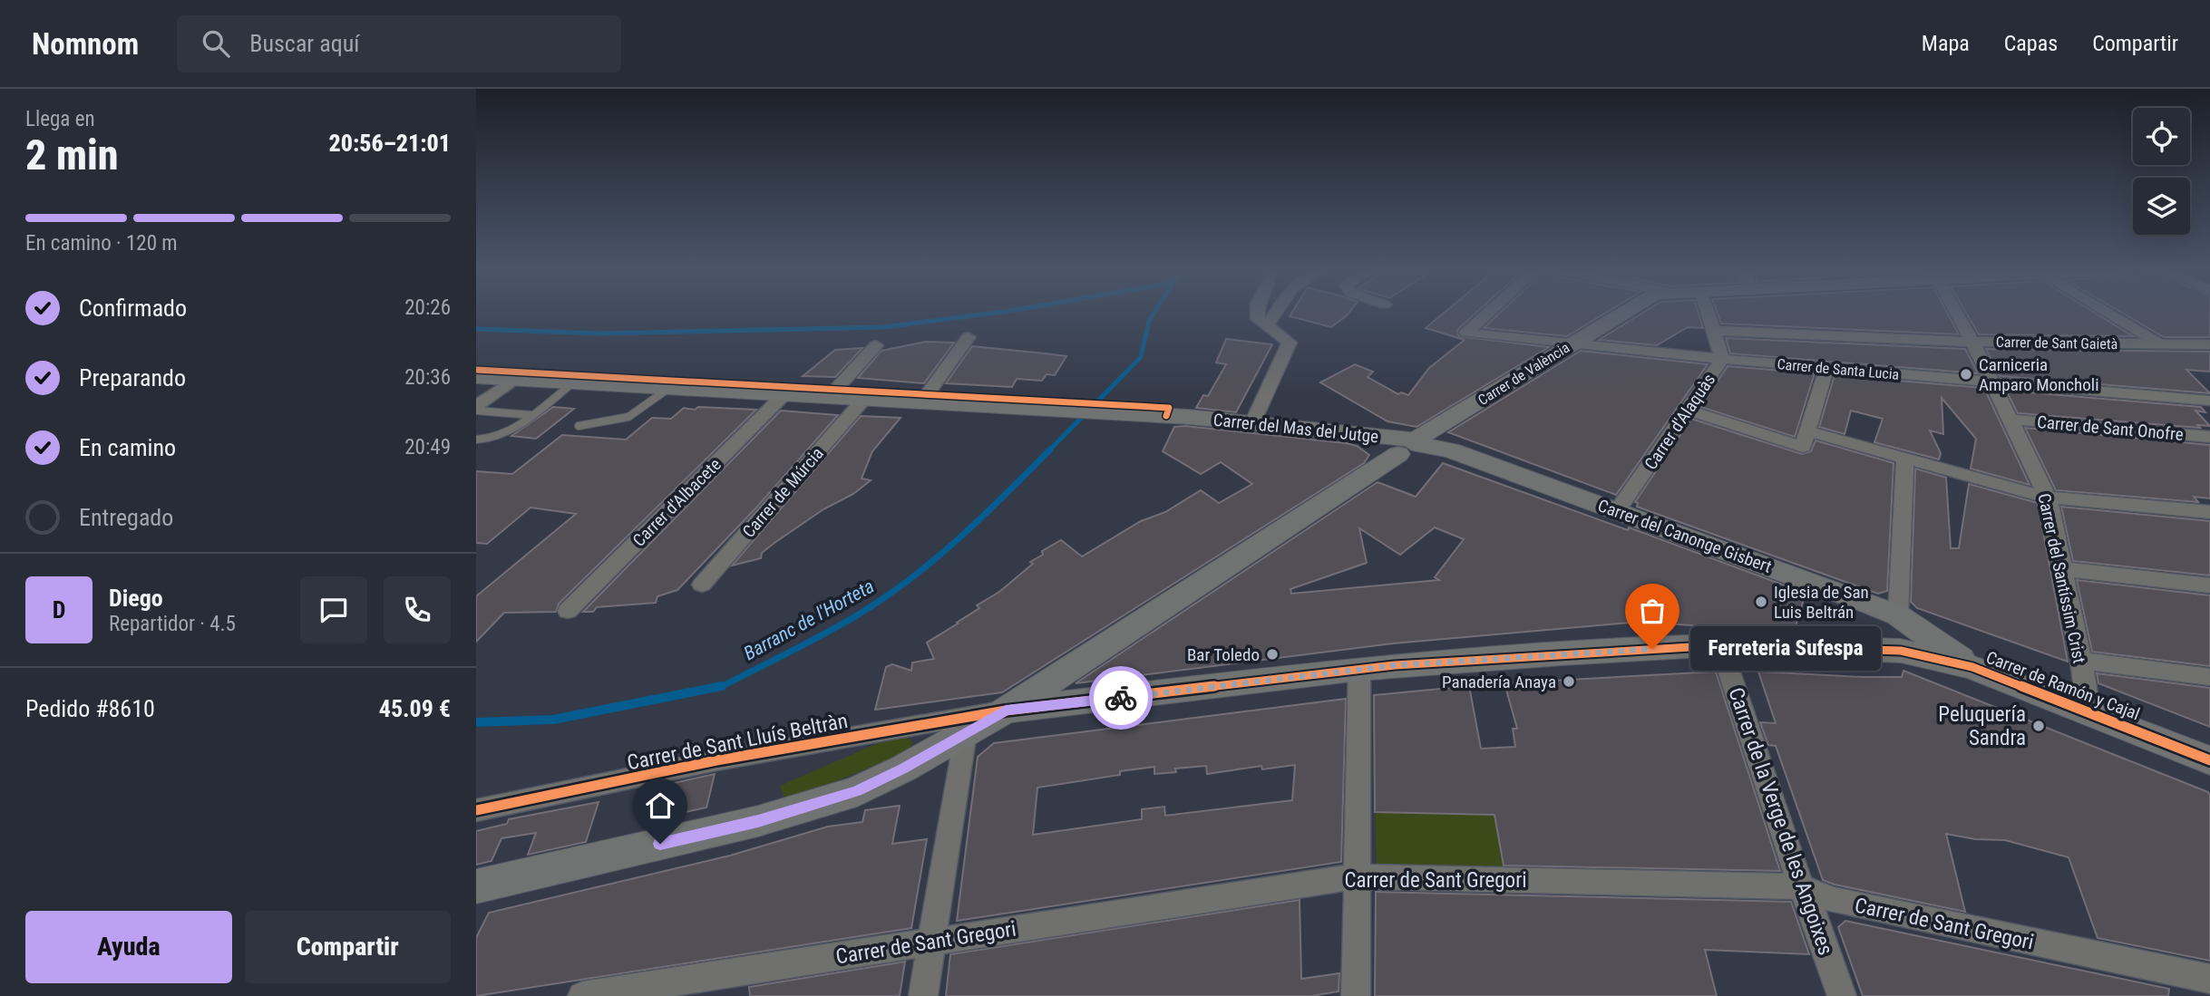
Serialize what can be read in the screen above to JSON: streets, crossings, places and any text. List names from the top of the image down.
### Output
{
  "streets": {
    "street": [
      "Carrer de Sant Gaietà",
      "Carrer de Santa Lucia",
      "Carrer de València",
      "Carrer d'Alaquàs",
      "Carrer del Mas del Jutge",
      "Carrer de Sant Onofre",
      "Carrer de Múrcia",
      "Carrer d'Albacete",
      "Carrer del Canonge Gisbert",
      "Carrer del Santíssim Crist",
      "Carrer de Ramón y Cajal",
      "Carrer de Sant Lluís Beltràn",
      "Carrer de la Verge de les Angoixes",
      "Carrer de Sant Gregori"
    ]
  },
  "crossings": [
    ["Carrer de Sant Gaietà", "Carrer d'Alaquàs"],
    ["Carrer de Sant Gaietà", "Carrer del Santíssim Crist"],
    ["Carrer de Santa Lucia", "Carrer de València"],
    ["Carrer de Santa Lucia", "Carrer d'Alaquàs"],
    ["Carrer de Santa Lucia", "Carrer del Santíssim Crist"],
    ["Carrer de València", "Carrer del Mas del Jutge"],
    ["Carrer de València", "Carrer del Canonge Gisbert"],
    ["Carrer de València", "Carrer de Ramón y Cajal"],
    ["Carrer de València", "Carrer de Sant Lluís Beltràn"],
    ["Carrer d'Alaquàs", "Carrer del Canonge Gisbert"],
    ["Carrer del Mas del Jutge", "Carrer de Múrcia"],
    ["Carrer del Mas del Jutge", "Carrer d'Albacete"],
    ["Carrer del Mas del Jutge", "Carrer del Canonge Gisbert"],
    ["Carrer de Sant Onofre", "Carrer del Santíssim Crist"],
    ["Carrer del Canonge Gisbert", "Carrer de Ramón y Cajal"],
    ["Carrer del Santíssim Crist", "Carrer de Ramón y Cajal"],
    ["Carrer de Ramón y Cajal", "Carrer de Sant Lluís Beltràn"],
    ["Carrer de Ramón y Cajal", "Carrer de la Verge de les Angoixes"],
    ["Carrer de la Verge de les Angoixes", "Carrer de Sant Gregori"]
  ],
  "water": ["Barranc de l'Horteta"],
  "places": [
    "Carniceria Amparo Moncholi",
    "Iglesia de San Luis Beltrán",
    "Ferreteria Sufespa",
    "Bar Toledo",
    "Panadería Anaya",
    "Peluquería Sandra"
  ],
  "page": {
    "header": "Nomnom",
    "search": "Buscar aquí",
    "nav": ["Mapa", "Capas", "Compartir"],
    "heading": ["2 min", "Llega en", "20:56–21:01"],
    "panel": [
      "Diego",
      "Repartidor · 4.5",
      "Pedido #8610",
      "45.09 €"
    ],
    "bar": "En camino · 120 m",
    "list": [
      ["Confirmado", "20:26"],
      ["Preparando", "20:36"],
      ["En camino", "20:49"],
      "Entregado"
    ],
    "round": "D",
    "bubble": "Ferreteria Sufespa",
    "buttons": ["Ayuda", "Compartir"]
  }
}
